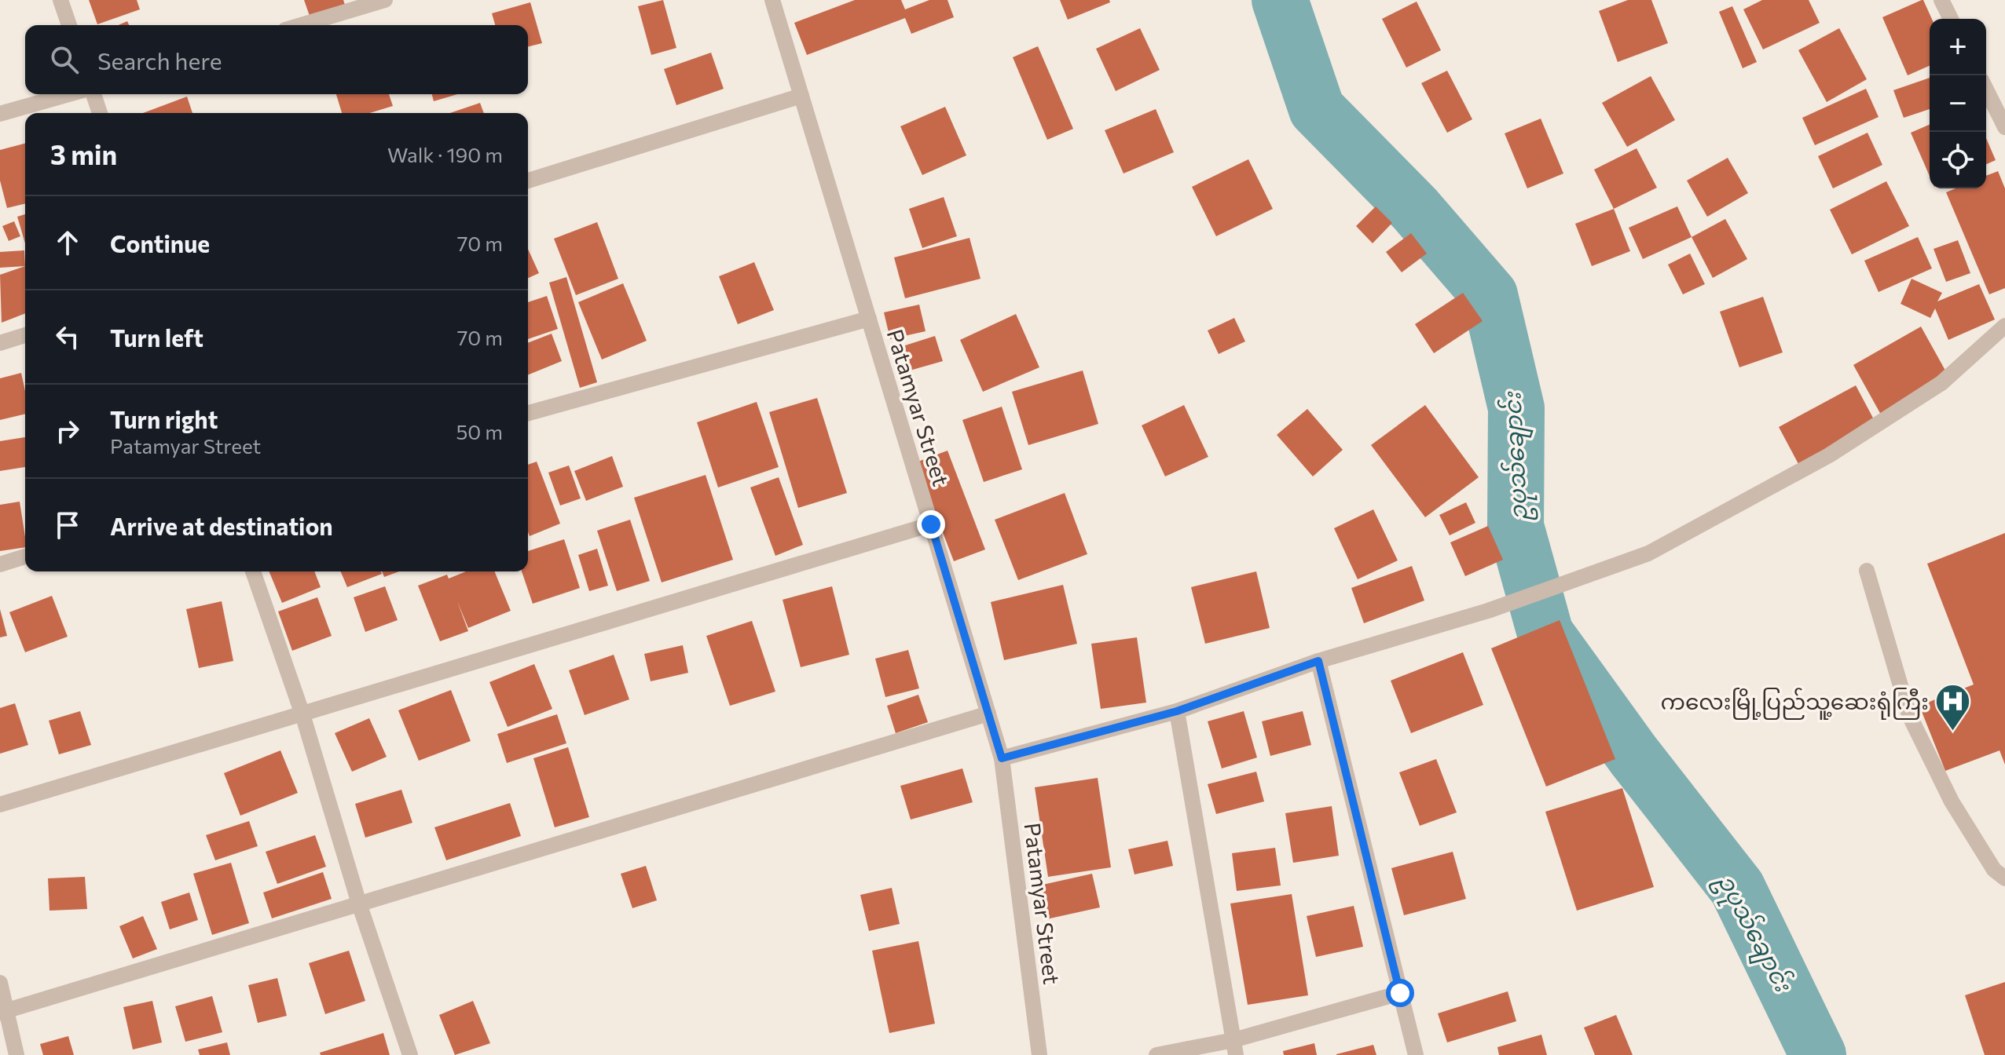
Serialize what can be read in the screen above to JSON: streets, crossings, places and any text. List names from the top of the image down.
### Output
{
  "streets": {
    "street": ["Patamyar Street"]
  },
  "water": ["ဥပုသ်ချောင်း"],
  "places": {
    "hospital": ["ကလေးမြို့ပြည်သူ့ဆေးရုံကြီး"]
  },
  "page": {
    "map_buttons": ["+", "−"],
    "search": "Search here",
    "heading": ["3 min", "Walk · 190 m"],
    "list": [
      ["Continue", "70 m"],
      ["Turn left", "70 m"],
      ["Turn right", "Patamyar Street", "50 m"],
      "Arrive at destination"
    ]
  }
}
